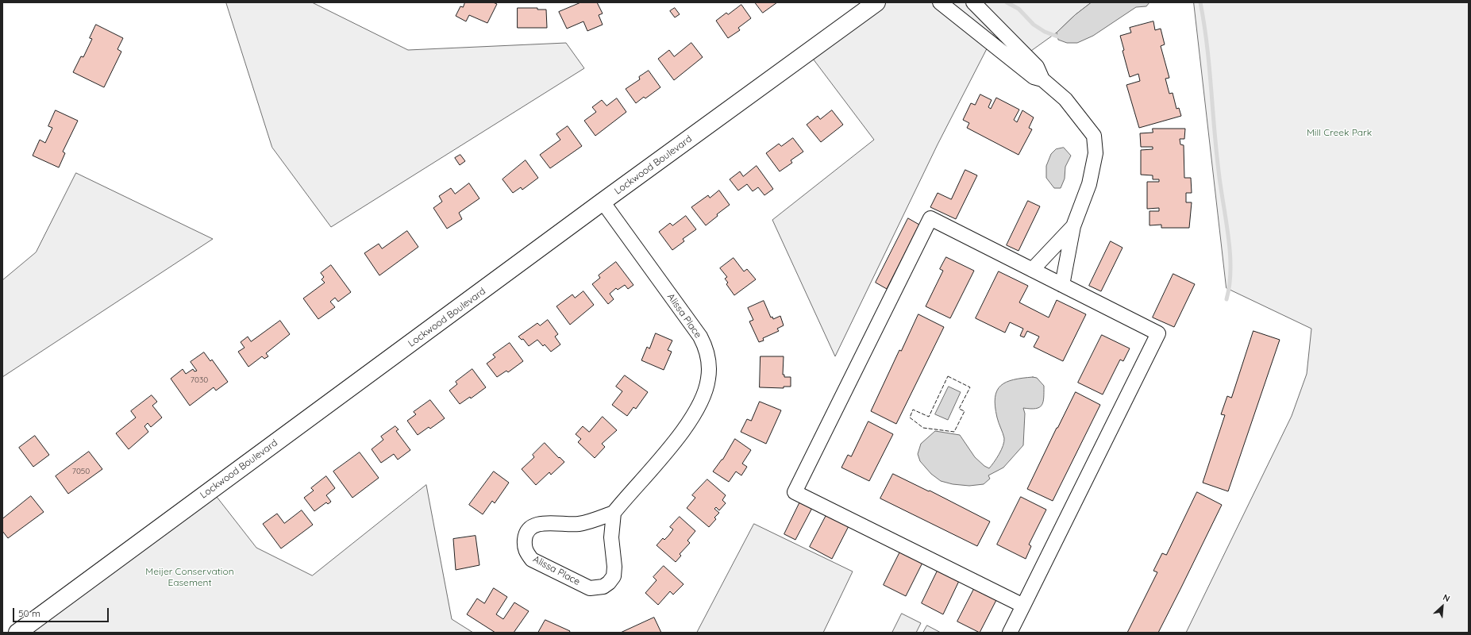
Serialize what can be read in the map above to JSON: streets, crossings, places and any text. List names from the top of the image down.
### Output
{
  "streets": {
    "main road": ["Lockwood Boulevard"],
    "street": ["Alissa Place"]
  },
  "crossings": [
    ["Lockwood Boulevard", "Alissa Place"]
  ],
  "parks": ["Mill Creek Park", "Meijer Conservation Easement"],
  "house_numbers": ["7030", "7050"],
  "scale_bar": "50 m",
  "north": "top right"
}
